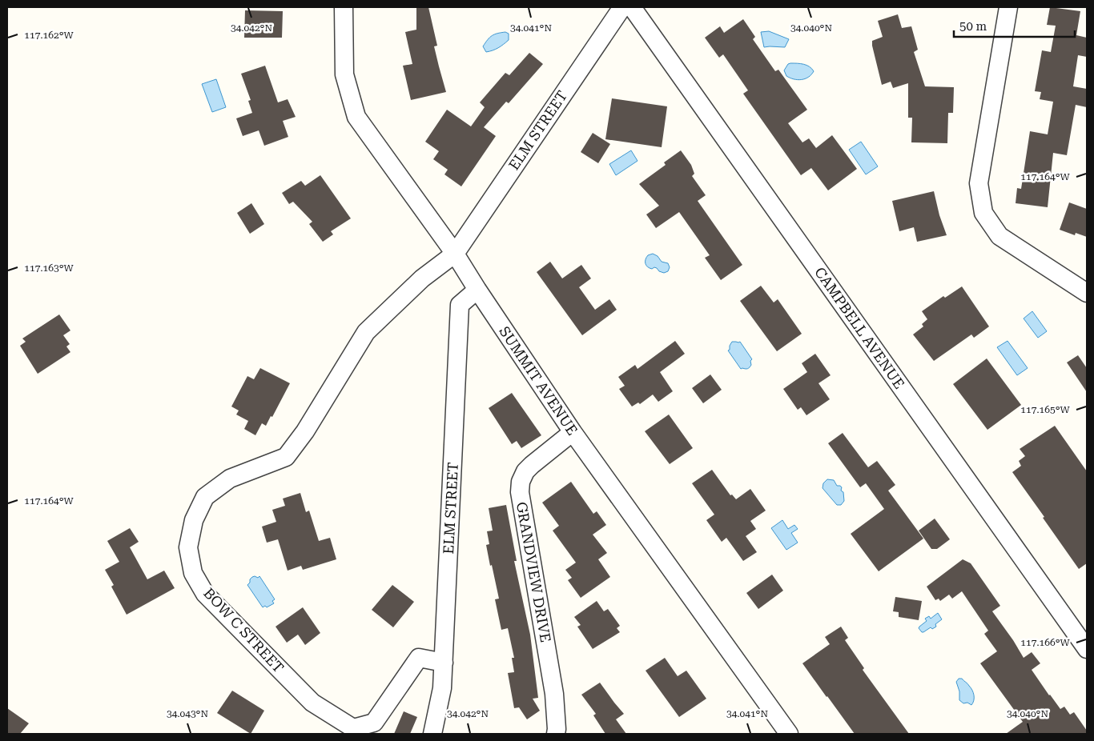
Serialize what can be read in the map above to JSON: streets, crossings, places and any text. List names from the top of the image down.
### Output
{
  "streets": {
    "street": [
      "ELM STREET",
      "CAMPBELL AVENUE",
      "SUMMIT AVENUE",
      "GRANDVIEW DRIVE",
      "BOW C STREET"
    ]
  },
  "crossings": [
    ["ELM STREET", "SUMMIT AVENUE"],
    ["ELM STREET", "BOW C STREET"],
    ["SUMMIT AVENUE", "GRANDVIEW DRIVE"],
    ["SUMMIT AVENUE", "BOW C STREET"]
  ],
  "scale_bar": "50 m",
  "coordinates": [
    "34.042°N",
    "34.041°N",
    "34.040°N",
    "117.162°W",
    "117.164°W",
    "117.163°W",
    "117.165°W",
    "117.166°W",
    "34.043°N"
  ]
}
